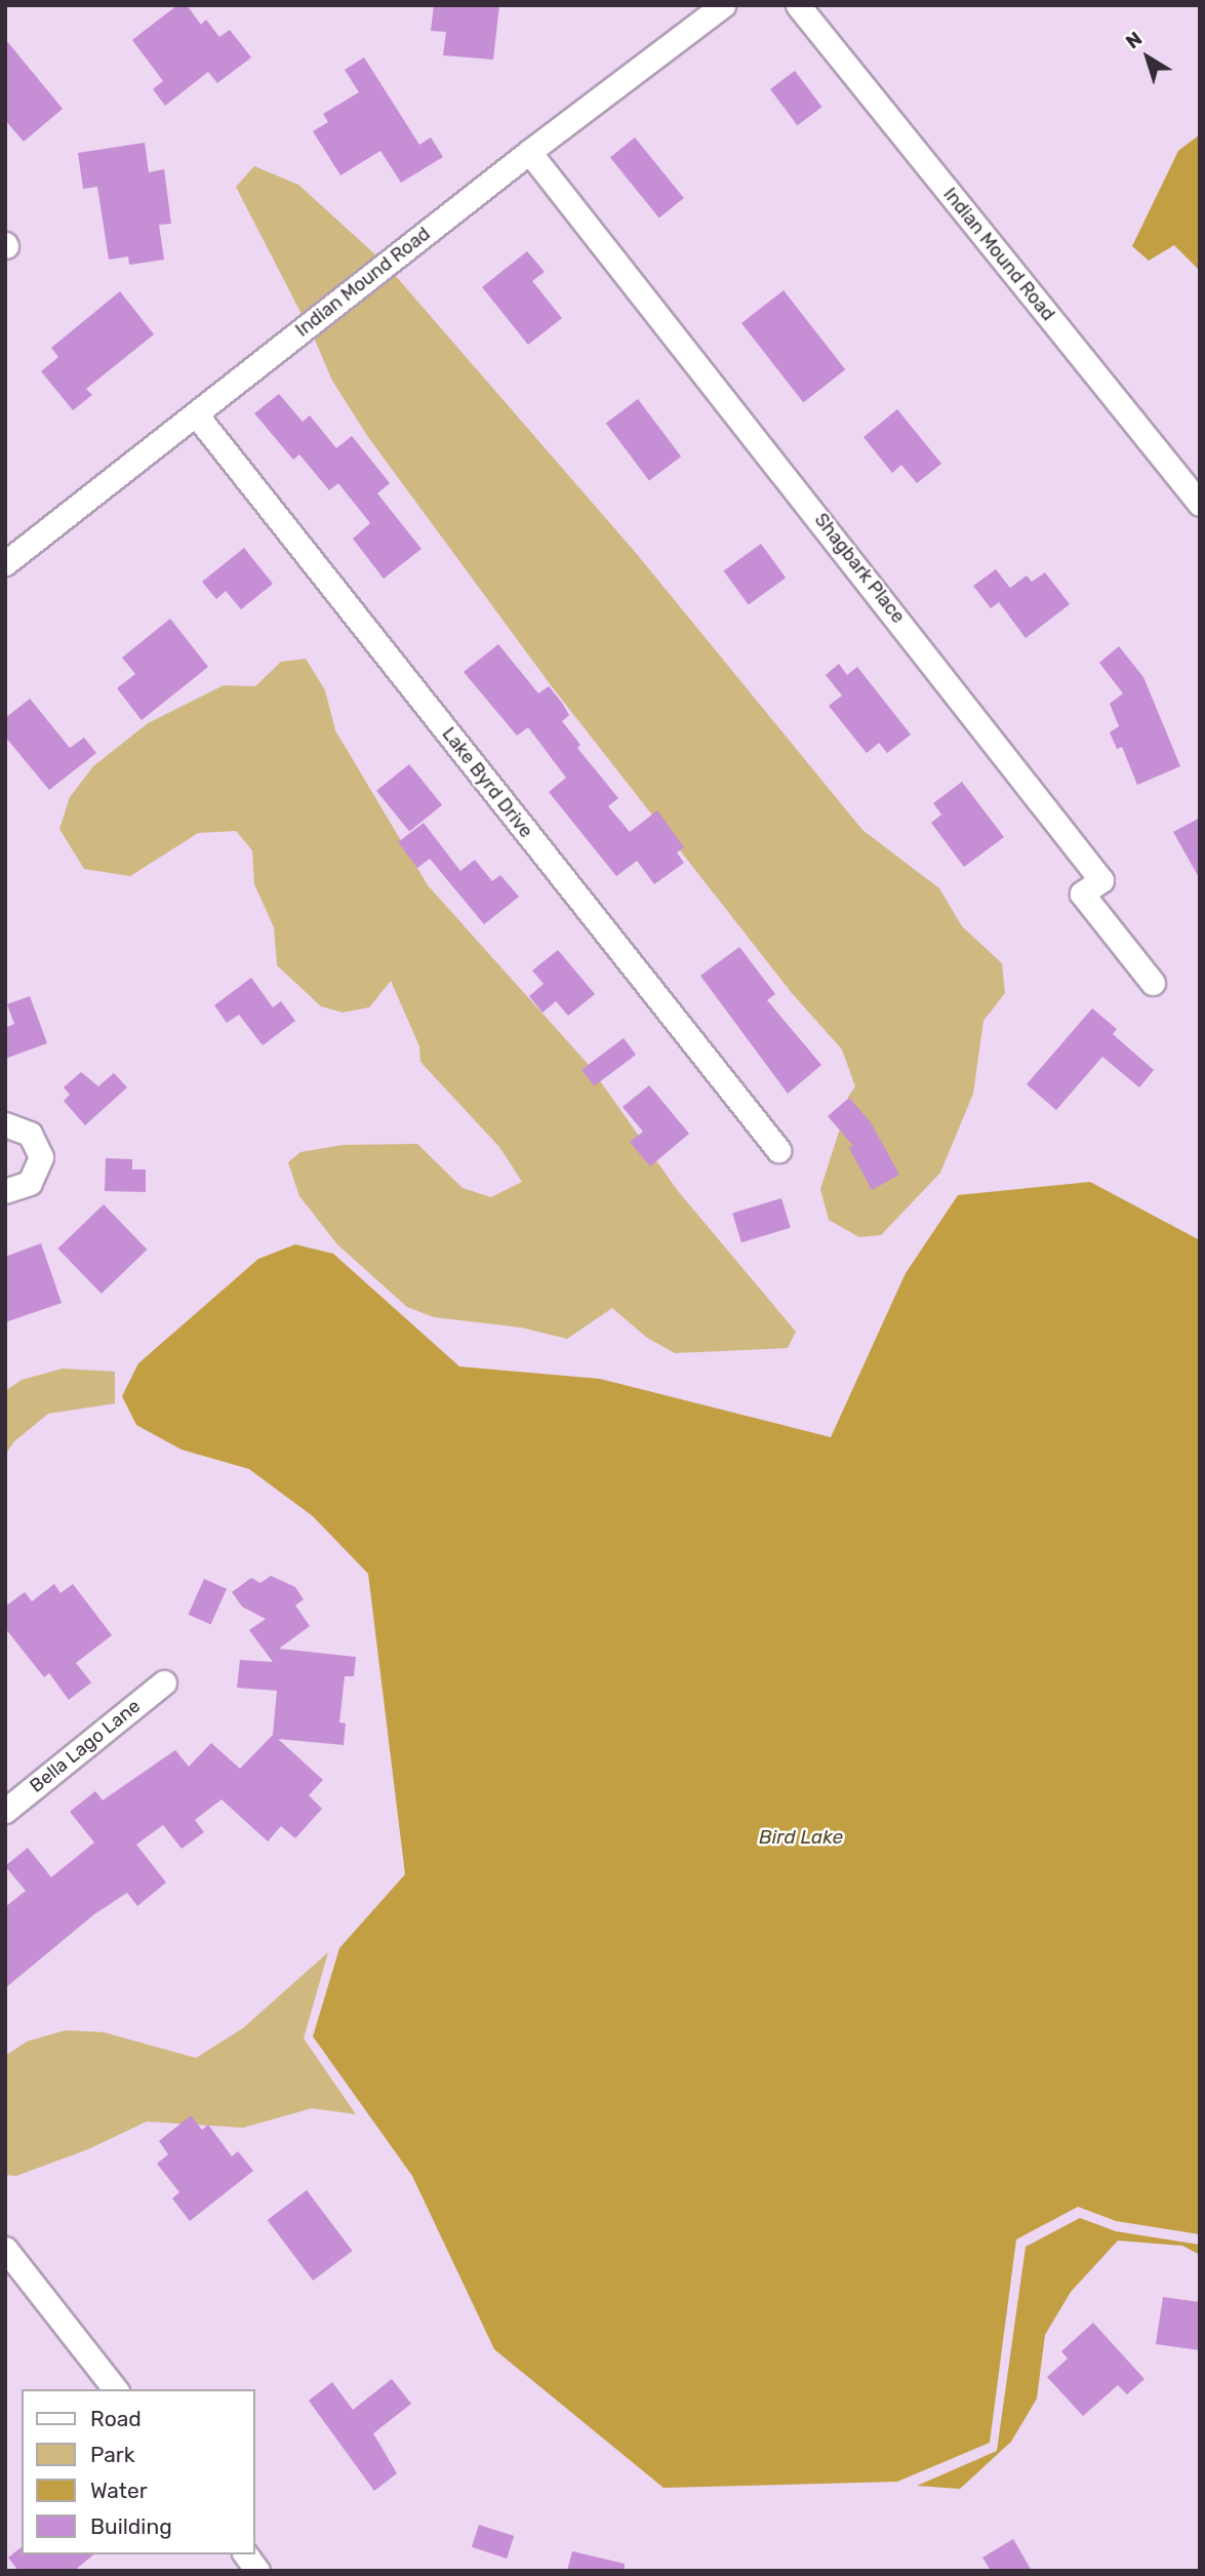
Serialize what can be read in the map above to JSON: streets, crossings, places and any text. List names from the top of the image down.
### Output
{
  "streets": {
    "street": [
      "Indian Mound Road",
      "Shagbark Place",
      "Lake Byrd Drive",
      "Bella Lago Lane"
    ]
  },
  "crossings": [
    ["Indian Mound Road", "Shagbark Place"],
    ["Indian Mound Road", "Lake Byrd Drive"]
  ],
  "water": ["Bird Lake"],
  "legend": [
    "Road",
    "Park",
    "Water",
    "Building"
  ],
  "north": "top left"
}
